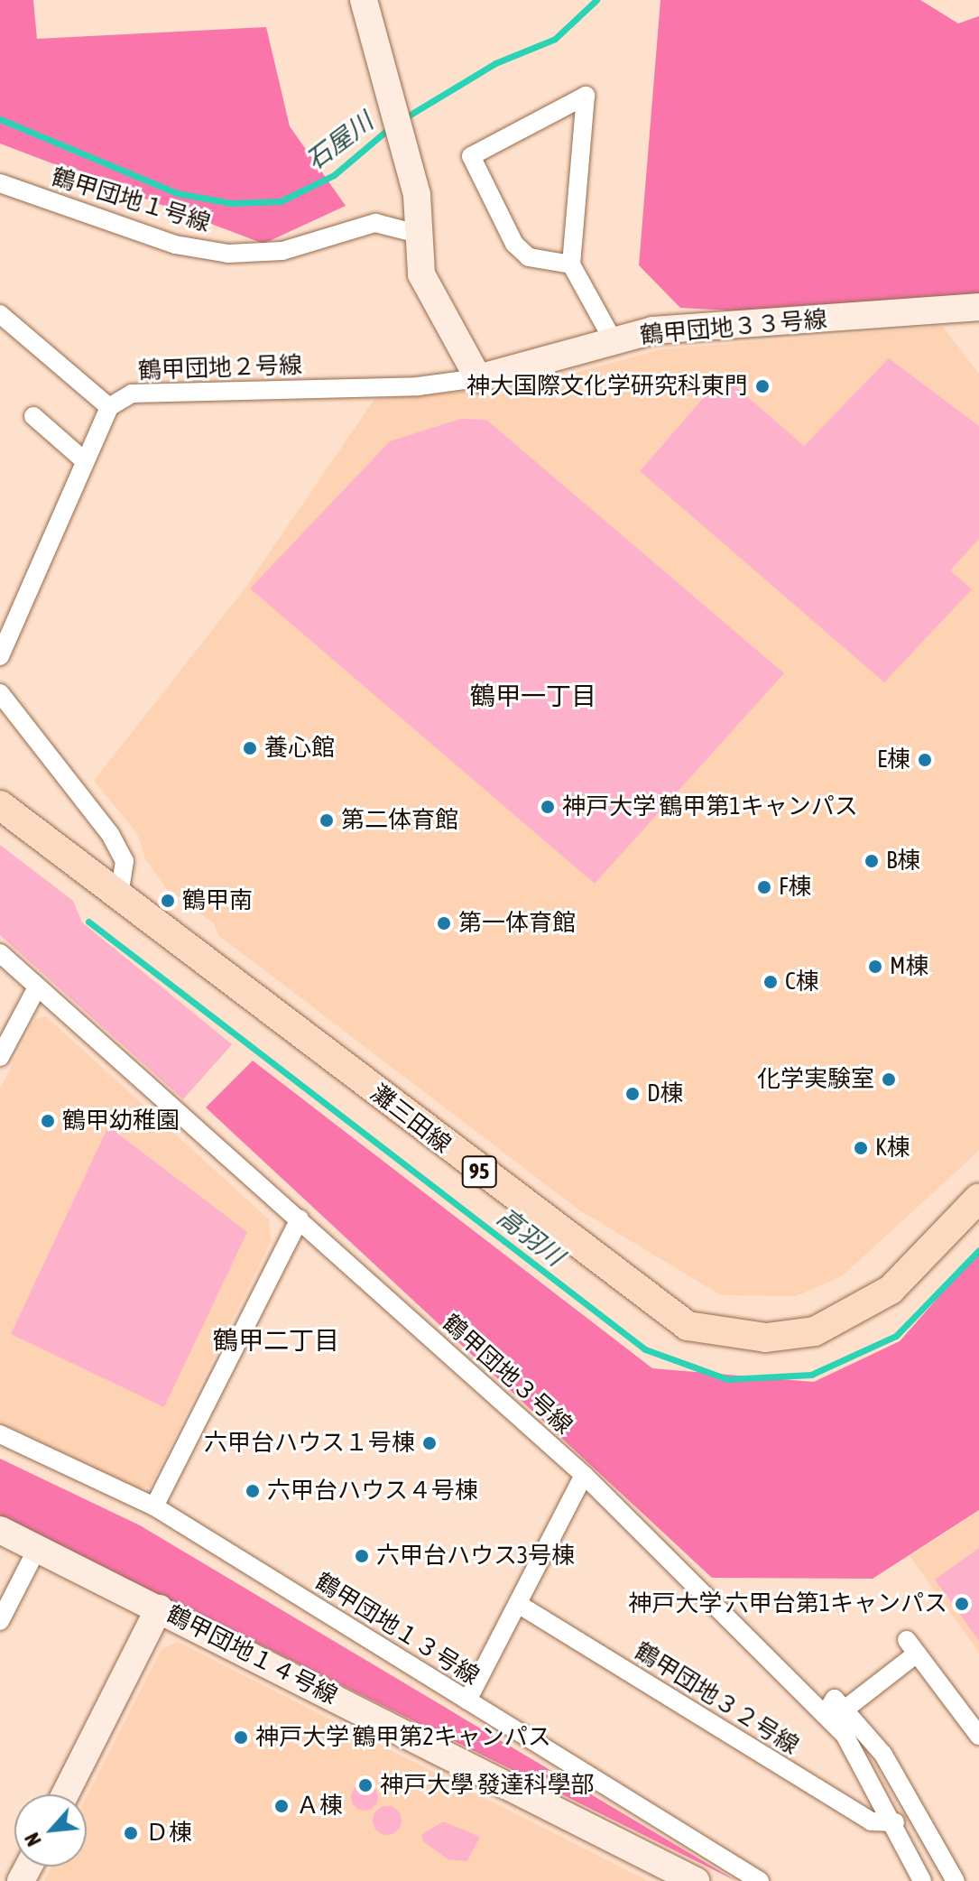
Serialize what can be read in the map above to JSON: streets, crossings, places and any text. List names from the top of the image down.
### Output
{
  "streets": {
    "main road": ["灘三田線", "95"],
    "street": [
      "鶴甲団地１号線",
      "鶴甲団地３３号線",
      "鶴甲団地２号線",
      "鶴甲団地３号線",
      "鶴甲団地１３号線",
      "鶴甲団地１４号線",
      "鶴甲団地３２号線"
    ]
  },
  "crossings": [
    ["鶴甲団地３３号線", "鶴甲団地２号線"],
    ["鶴甲団地３号線", "鶴甲団地３２号線"]
  ],
  "districts": ["鶴甲一丁目", "鶴甲二丁目"],
  "water": ["石屋川", "高羽川"],
  "places": [
    "神大国際文化学研究科東門",
    "養心館",
    "E棟",
    "神戸大学 鶴甲第1キャンパス",
    "第二体育館",
    "B棟",
    "F棟",
    "鶴甲南",
    "第一体育館",
    "M棟",
    "C棟",
    "化学実験室",
    "D棟",
    "鶴甲幼稚園",
    "K棟",
    "六甲台ハウス１号棟",
    "六甲台ハウス４号棟",
    "六甲台ハウス3号棟",
    "神戸大学 六甲台第1キャンパス",
    "神戸大学 鶴甲第2キャンパス",
    "神戸大學 發達科學部",
    "Ａ棟",
    "Ｄ棟"
  ],
  "north": "bottom left"
}
